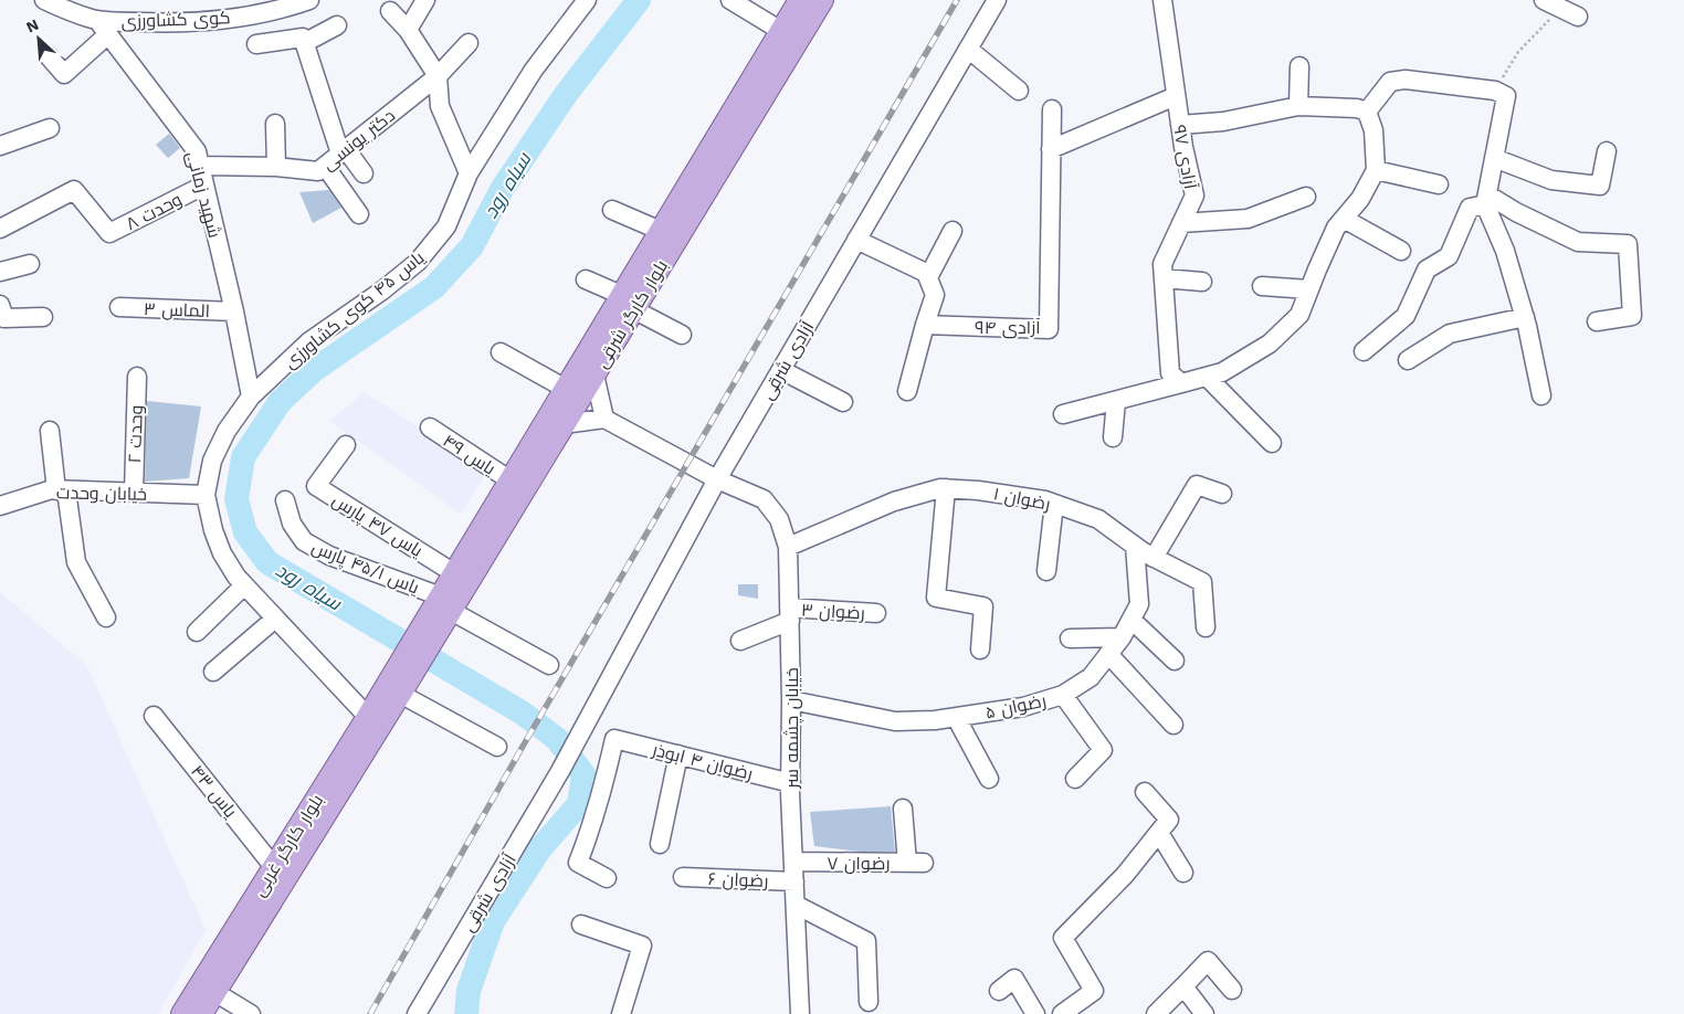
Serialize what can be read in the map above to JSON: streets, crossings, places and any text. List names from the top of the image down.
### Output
{
  "streets": {
    "main road": ["بلوار کارگر شرقی", "بلوار کارگر غربی"],
    "street": [
      "کوی کشاورزی",
      "دکتر یونسی",
      "آزادی ۹۷",
      "شهید زمانی",
      "وحدت ۸",
      "الماس ۳",
      "یاس ۴۵ کوی کشاورزی",
      "آزادی ۹۴",
      "آزادی شرقی",
      "وحدت ۲",
      "یاس ۴۹",
      "خیابان وحدت",
      "رضوان ۱",
      "یاس ۴۷ پارس",
      "یاس ۴۵/۱ پارس",
      "رضوان ۳",
      "رضوان ۵",
      "خیابان چشمه سر",
      "رضوان ۴ ابوذر",
      "یاس ۴۳",
      "رضوان ۷",
      "رضوان ۶"
    ]
  },
  "crossings": [
    ["کوی کشاورزی", "شهید زمانی"],
    ["دکتر یونسی", "شهید زمانی"],
    ["شهید زمانی", "وحدت ۸"],
    ["شهید زمانی", "الماس ۳"],
    ["شهید زمانی", "یاس ۴۵ کوی کشاورزی"],
    ["یاس ۴۵ کوی کشاورزی", "خیابان وحدت"],
    ["یاس ۴۵ کوی کشاورزی", "بلوار کارگر غربی"],
    ["بلوار کارگر شرقی", "یاس ۴۹"],
    ["بلوار کارگر شرقی", "یاس ۴۷ پارس"],
    ["بلوار کارگر شرقی", "یاس ۴۵/۱ پارس"],
    ["آزادی شرقی", "خیابان چشمه سر"],
    ["وحدت ۲", "خیابان وحدت"],
    ["رضوان ۱", "رضوان ۵"],
    ["رضوان ۱", "خیابان چشمه سر"],
    ["رضوان ۳", "خیابان چشمه سر"],
    ["رضوان ۵", "خیابان چشمه سر"],
    ["خیابان چشمه سر", "رضوان ۴ ابوذر"],
    ["خیابان چشمه سر", "رضوان ۷"],
    ["خیابان چشمه سر", "رضوان ۶"],
    ["یاس ۴۳", "بلوار کارگر غربی"]
  ],
  "water": ["سیاه رود"],
  "north": "top left"
}
